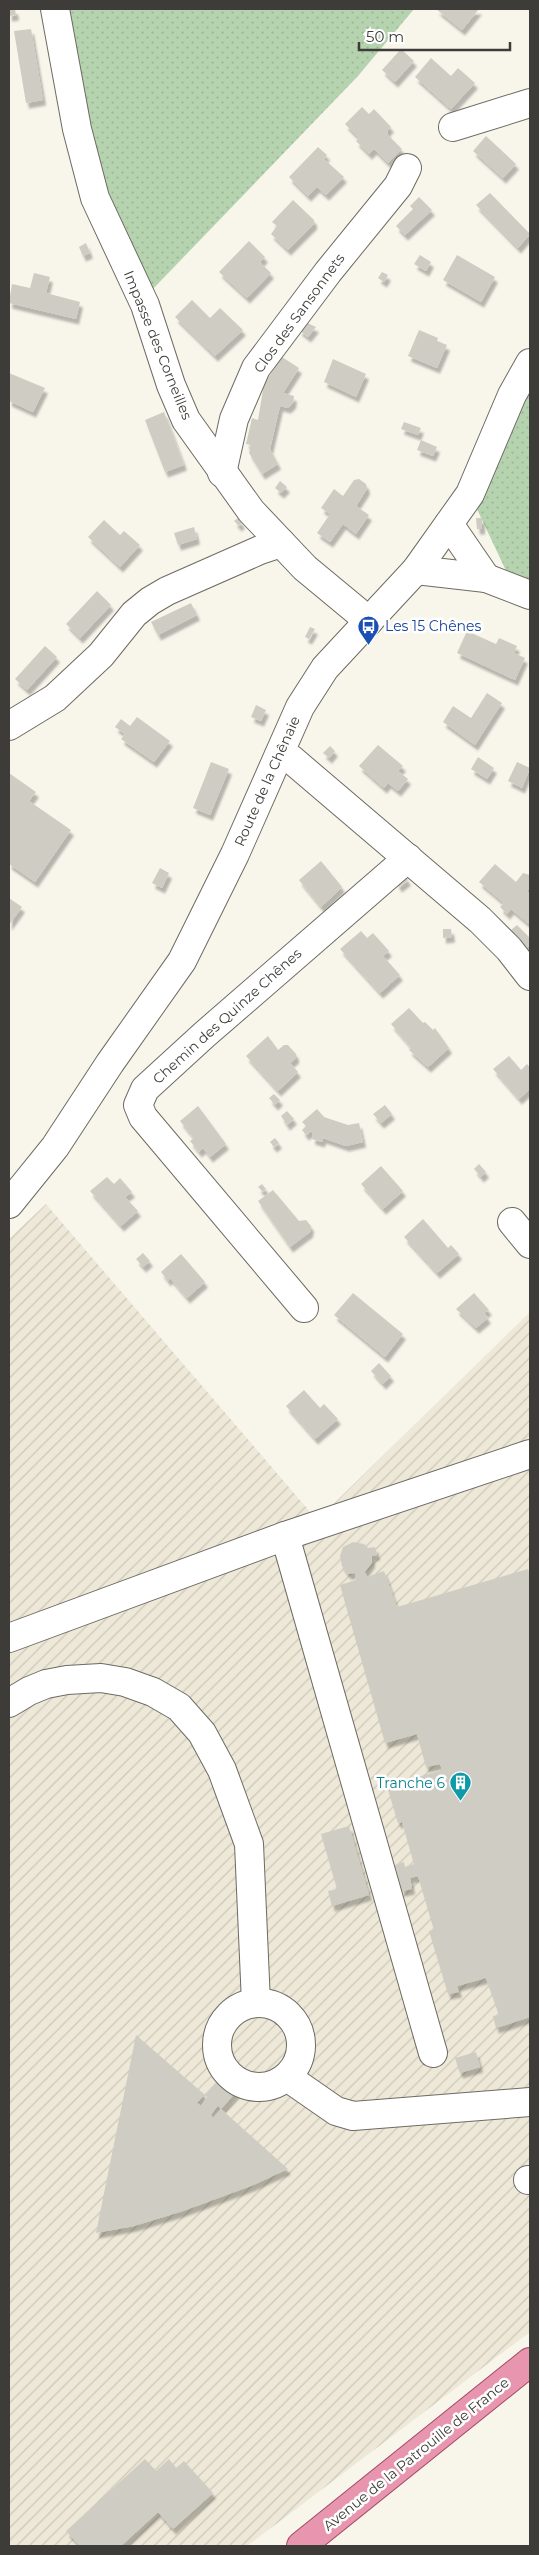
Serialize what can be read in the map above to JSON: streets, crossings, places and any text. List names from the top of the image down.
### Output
{
  "streets": {
    "main road": ["Avenue de la Patrouille de France"],
    "street": [
      "Clos des Sansonnets",
      "Impasse des Corneilles",
      "Route de la Chênaie",
      "Chemin des Quinze Chênes"
    ]
  },
  "crossings": [
    ["Clos des Sansonnets", "Impasse des Corneilles"],
    ["Impasse des Corneilles", "Route de la Chênaie"]
  ],
  "places": {
    "bus stop": ["Les 15 Chênes"],
    "building": ["Tranche 6"]
  },
  "scale_bar": "50 m"
}
